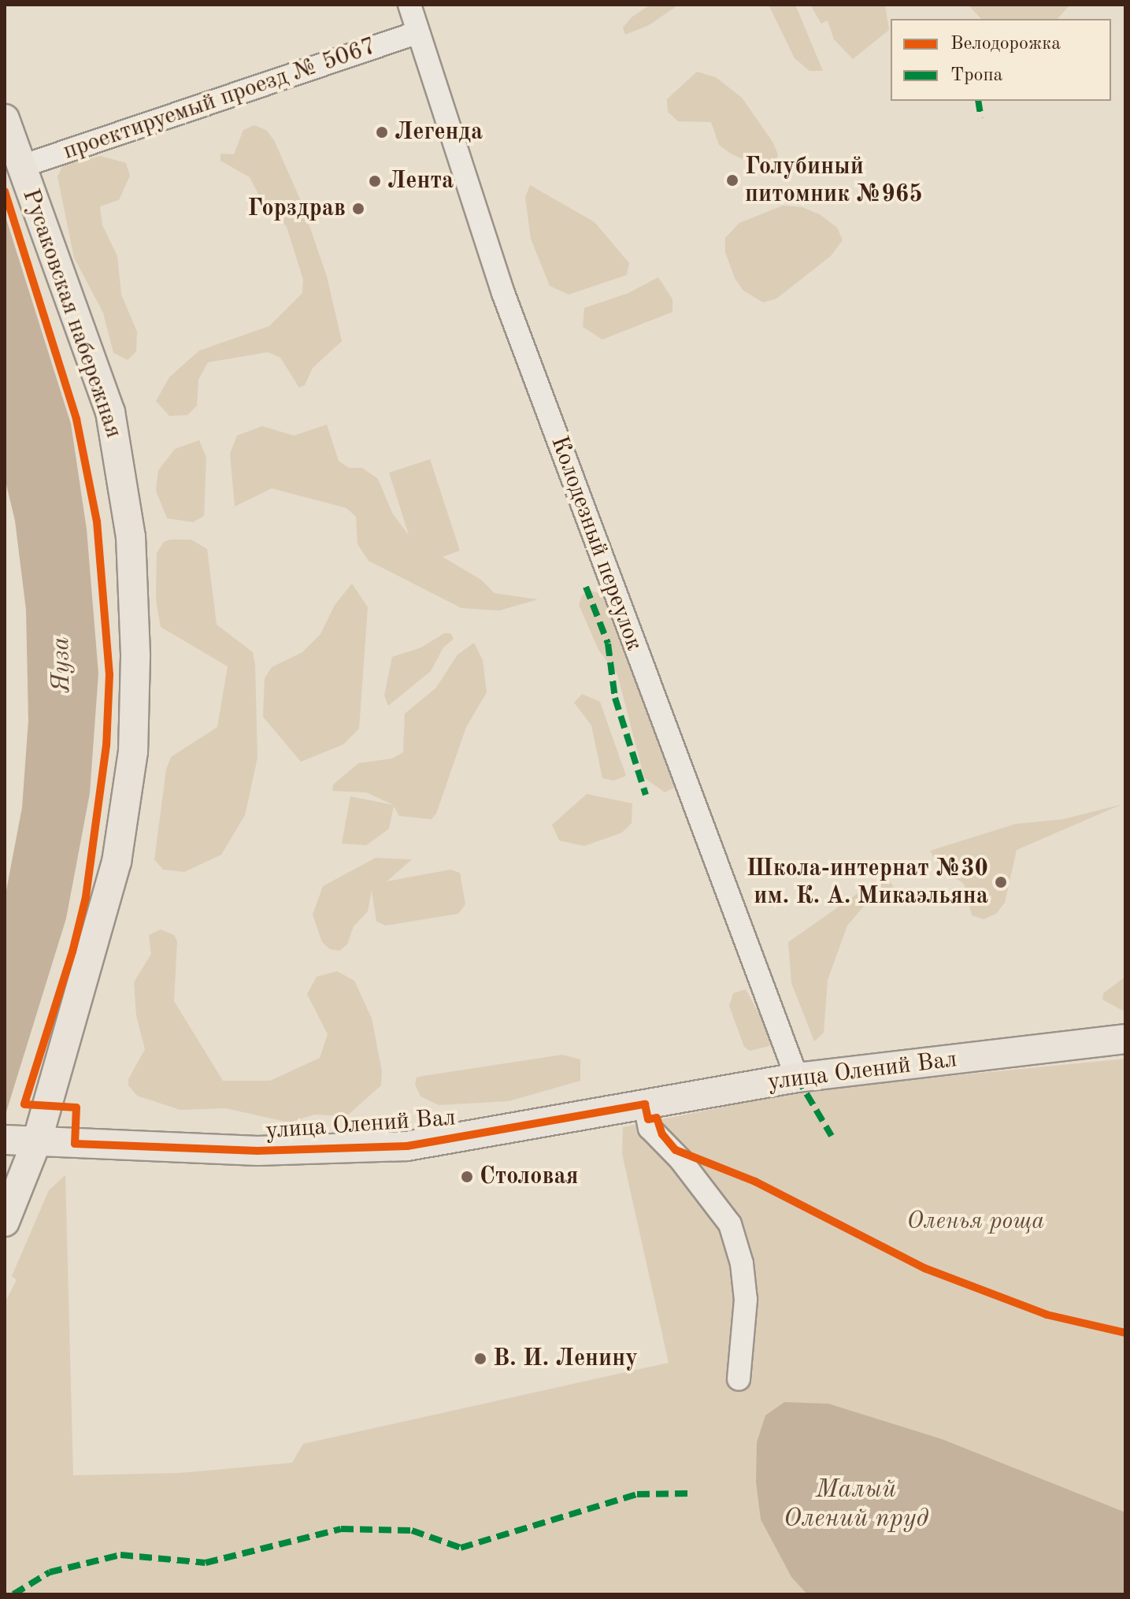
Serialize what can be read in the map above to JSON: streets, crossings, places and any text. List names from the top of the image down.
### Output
{
  "streets": {
    "main road": ["Русаковская набережная", "улица Олений Вал"],
    "street": ["проектируемый проезд № 5067", "Колодезный переулок"]
  },
  "crossings": [
    ["проектируемый проезд № 5067", "Русаковская набережная"],
    ["проектируемый проезд № 5067", "Колодезный переулок"],
    ["Русаковская набережная", "улица Олений Вал"],
    ["Колодезный переулок", "улица Олений Вал"]
  ],
  "water": ["Яуза", "Малый Олений пруд"],
  "parks": ["Оленья роща"],
  "places": [
    "Легенда",
    "Голубиный питомник №965",
    "Лента",
    "Горздрав",
    "Школа-интернат №30 им. К. А. Микаэльяна",
    "Столовая",
    "В. И. Ленину"
  ],
  "legend": ["Велодорожка", "Тропа"]
}
